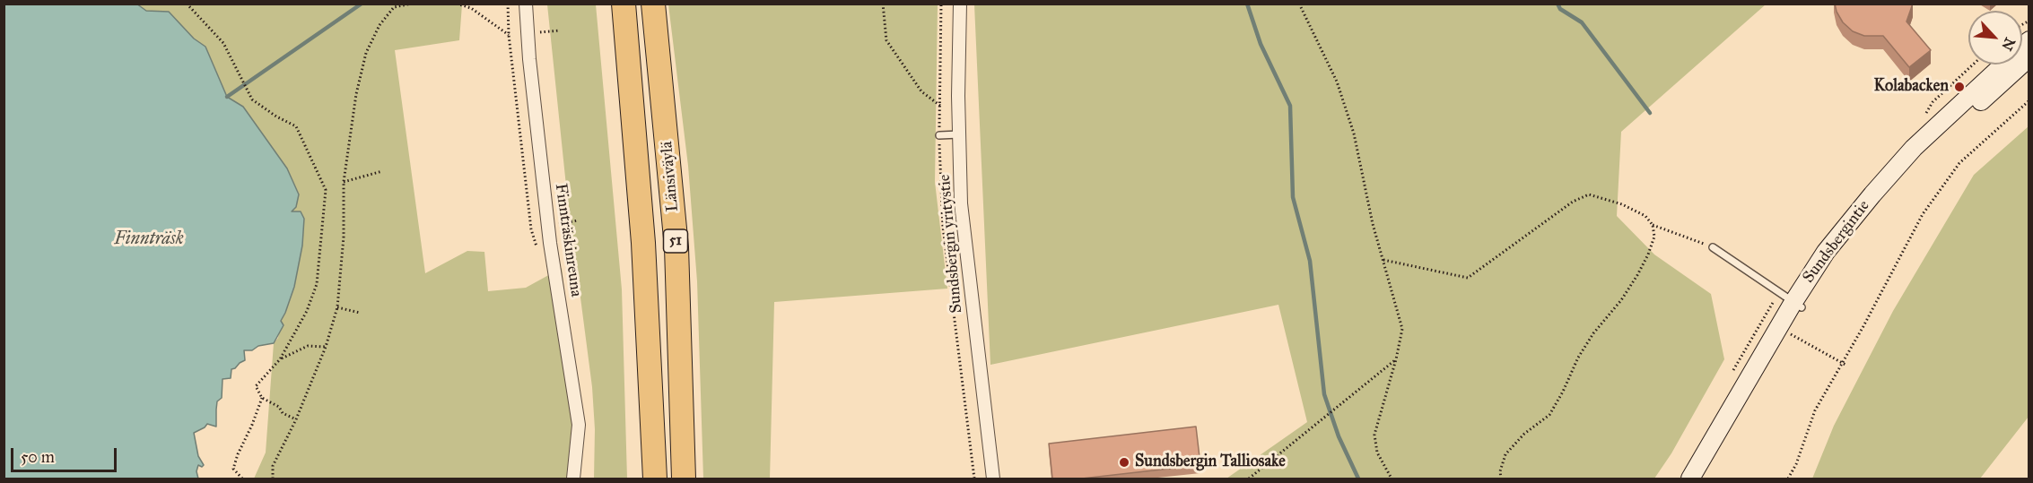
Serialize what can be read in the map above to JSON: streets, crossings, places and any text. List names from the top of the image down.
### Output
{
  "streets": {
    "highway": ["Länsiväylä", "51"],
    "main road": ["Sundsbergintie"],
    "street": ["Finnträskinreuna", "Sundsbergin yritystie"]
  },
  "water": ["Finnträsk"],
  "places": ["Kolabacken", "Sundsbergin Talliosake"],
  "scale_bar": "50 m",
  "north": "bottom right"
}
